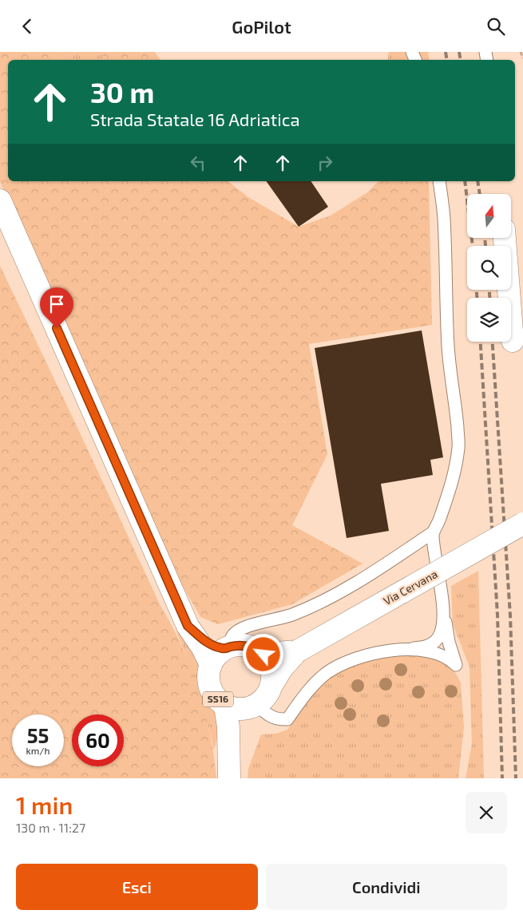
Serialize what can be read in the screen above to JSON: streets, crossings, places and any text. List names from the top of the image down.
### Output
{
  "streets": {
    "main road": ["Via Cervana", "SS16"]
  },
  "crossings": [
    ["Via Cervana", "SS16"]
  ],
  "north": "top",
  "page": {
    "header": "GoPilot",
    "turn": ["30 m", "Strada Statale 16 Adriatica"],
    "speed": "55 km/h",
    "limit": "60",
    "heading": ["1 min", "130 m · 11:27"],
    "buttons": ["Esci", "Condividi"]
  }
}
